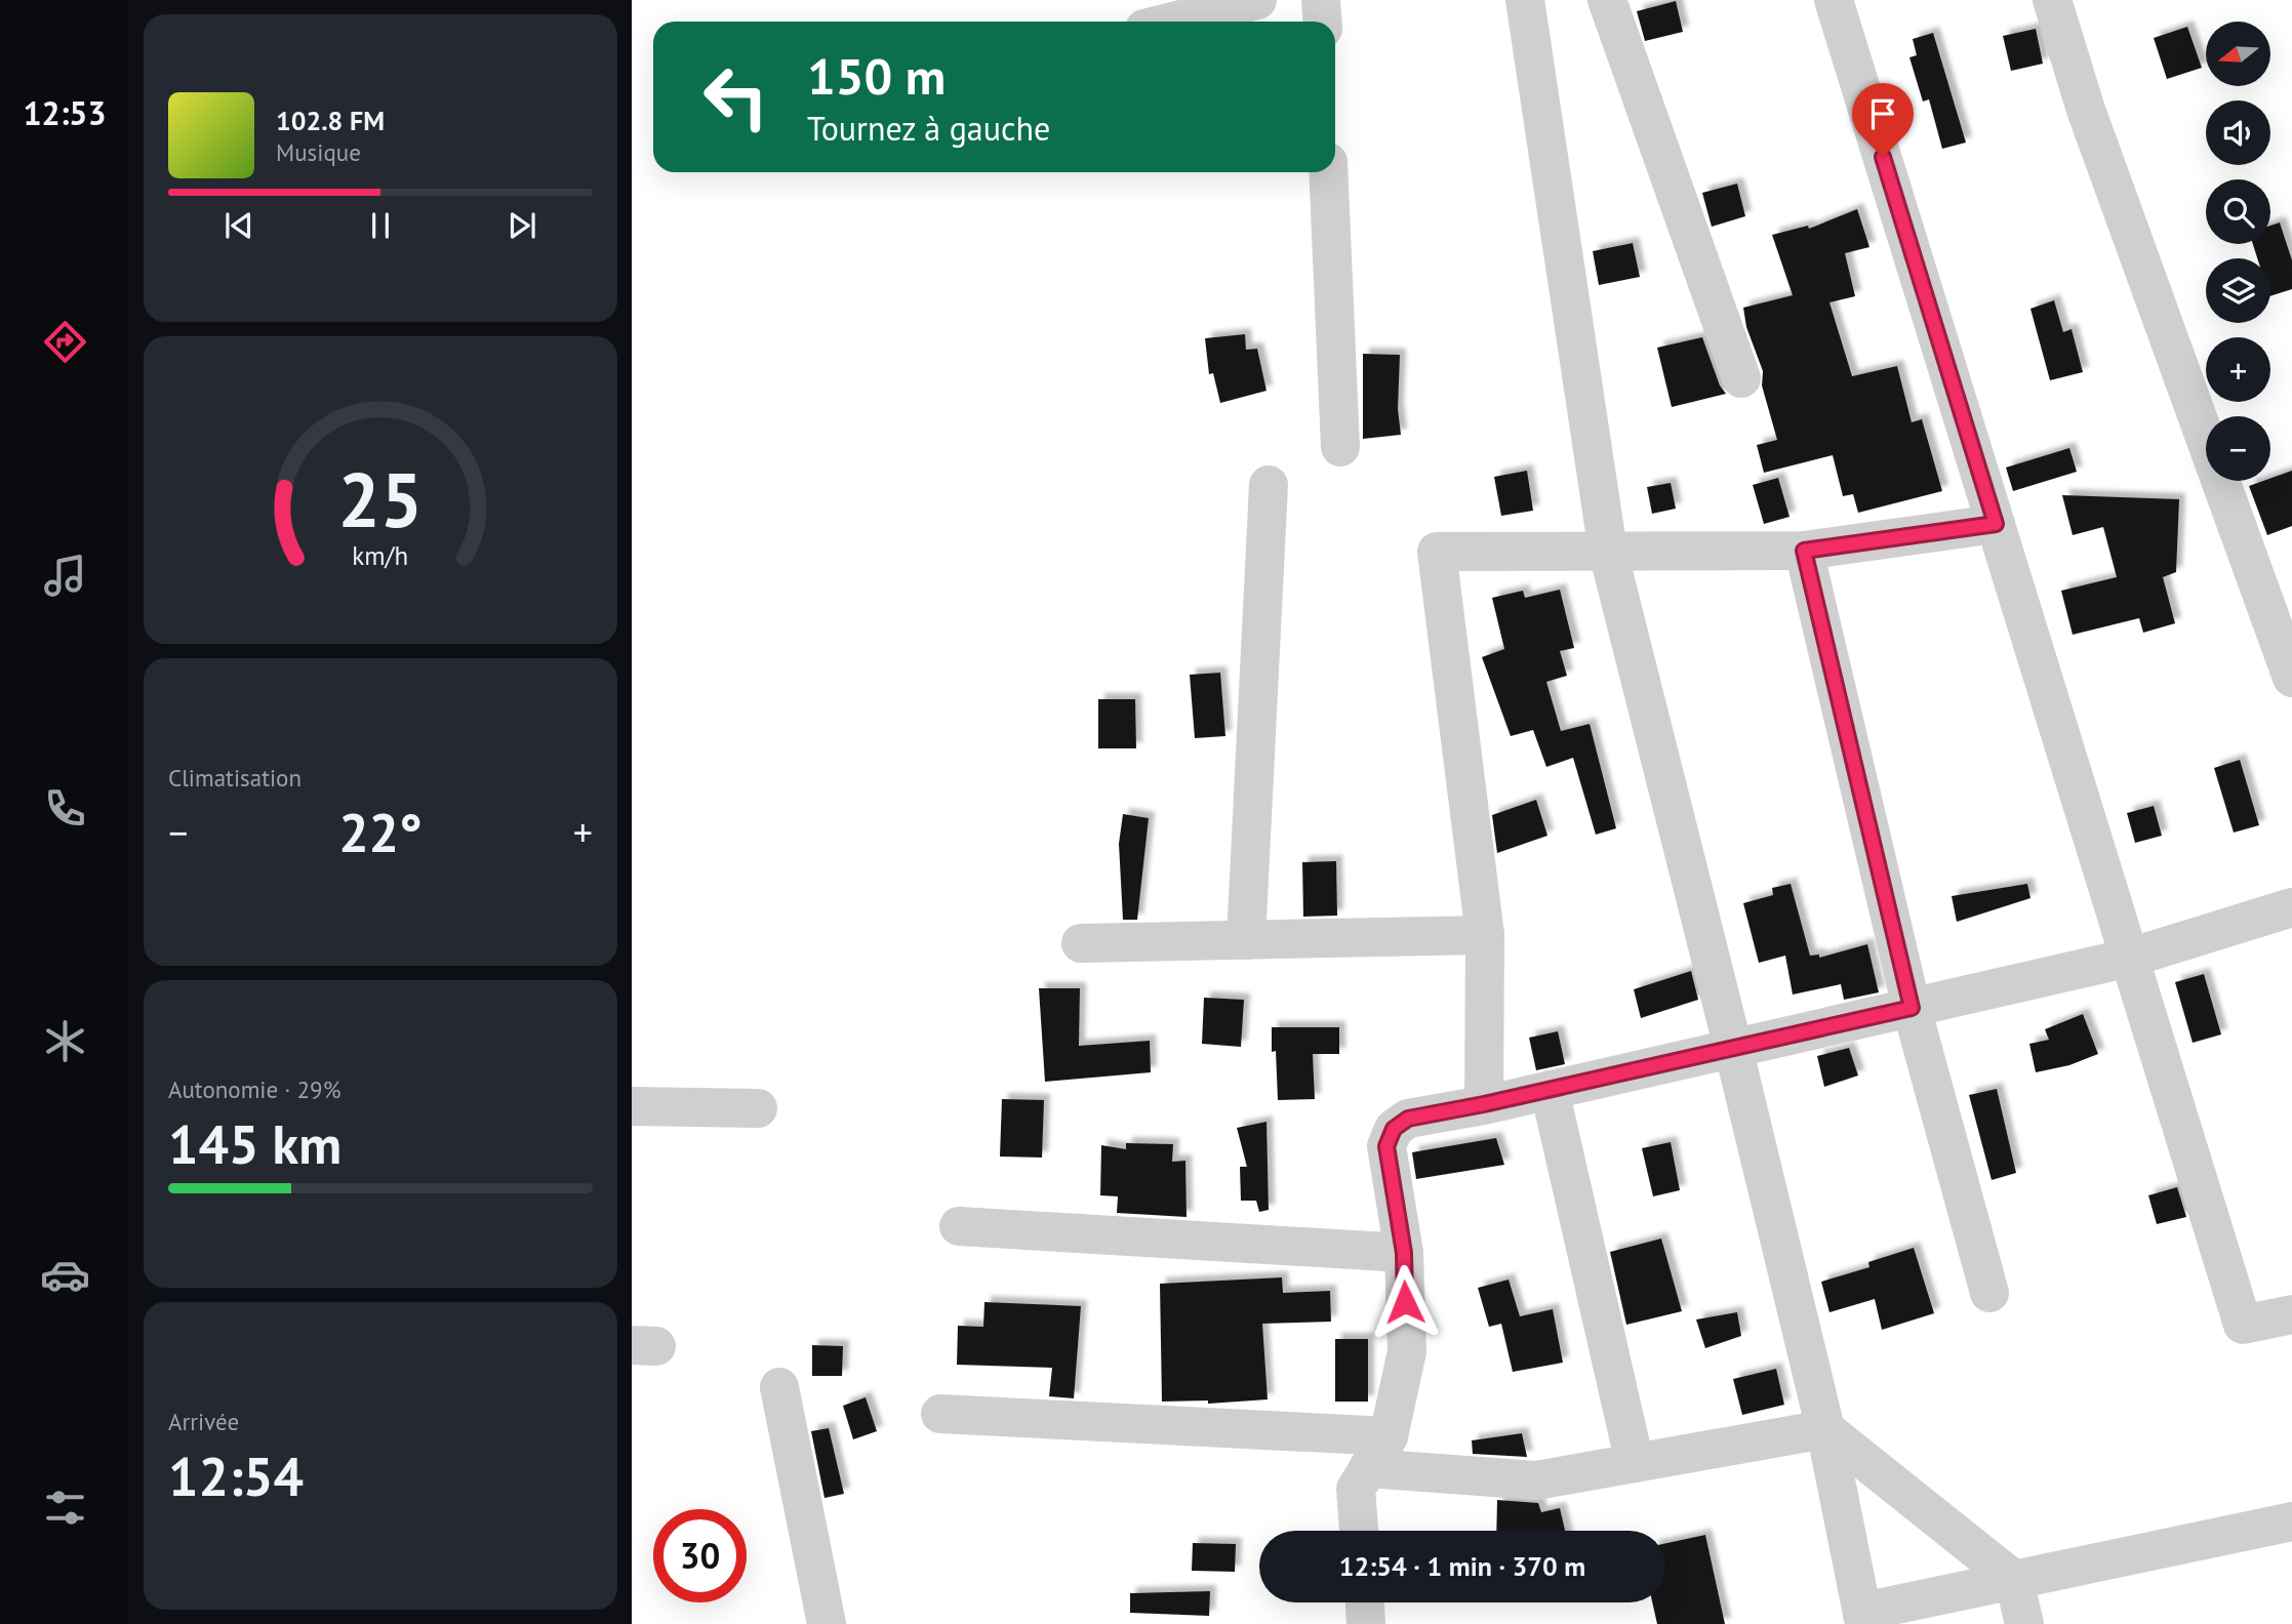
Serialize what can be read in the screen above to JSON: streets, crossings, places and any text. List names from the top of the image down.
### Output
{
  "north": "left",
  "page": {
    "tabs": "12:53",
    "map_buttons": ["+", "−"],
    "turn": ["150 m", "Tournez à gauche"],
    "song": ["102.8 FM", "Musique"],
    "tile": [
      "Climatisation",
      ["Autonomie · 29%", "145 km"],
      ["Arrivée", "12:54"]
    ],
    "heat": ["−", "22°", "+"],
    "limit": "30",
    "trip": "12:54 · 1 min · 370 m",
    "gauge": ["25", "km/h"]
  }
}
